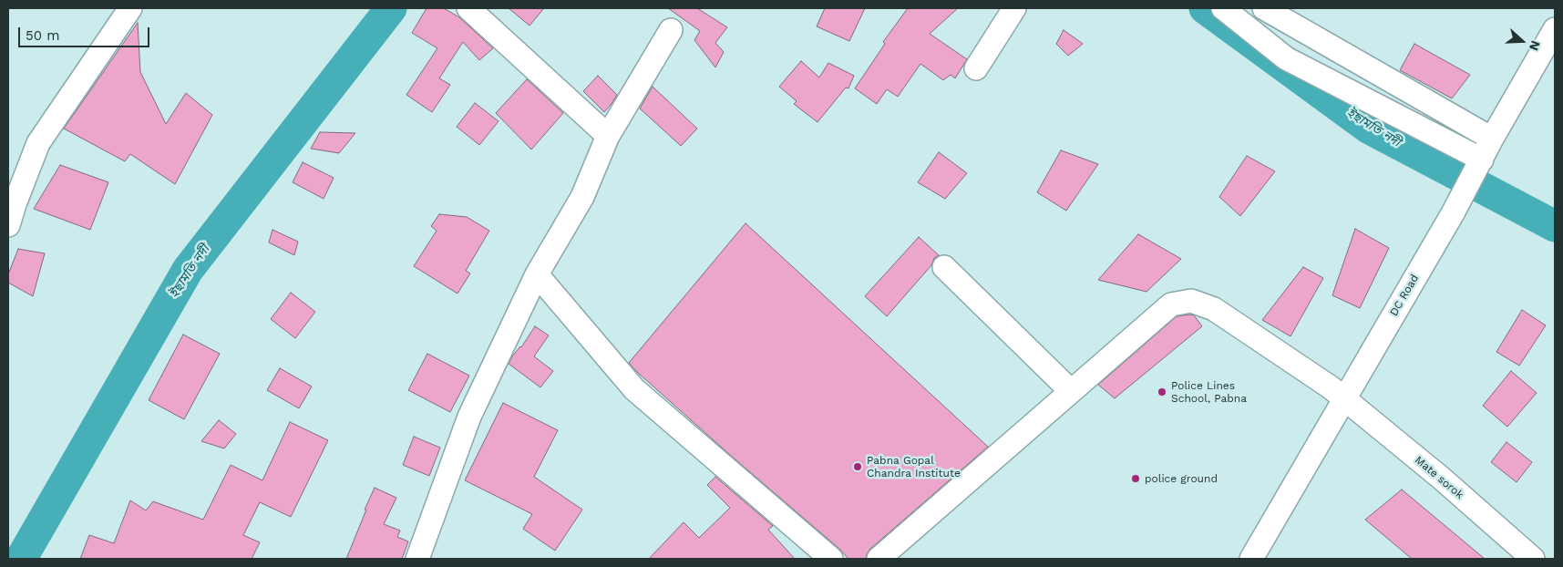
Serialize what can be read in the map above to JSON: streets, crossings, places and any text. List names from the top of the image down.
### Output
{
  "streets": {
    "street": ["DC Road", "Mate sorok"]
  },
  "crossings": [
    ["DC Road", "Mate sorok"]
  ],
  "water": ["ইছামতি নদী"],
  "places": ["Police Lines School, Pabna", "Pabna Gopal Chandra Institute", "police ground"],
  "scale_bar": "50 m",
  "north": "right"
}
